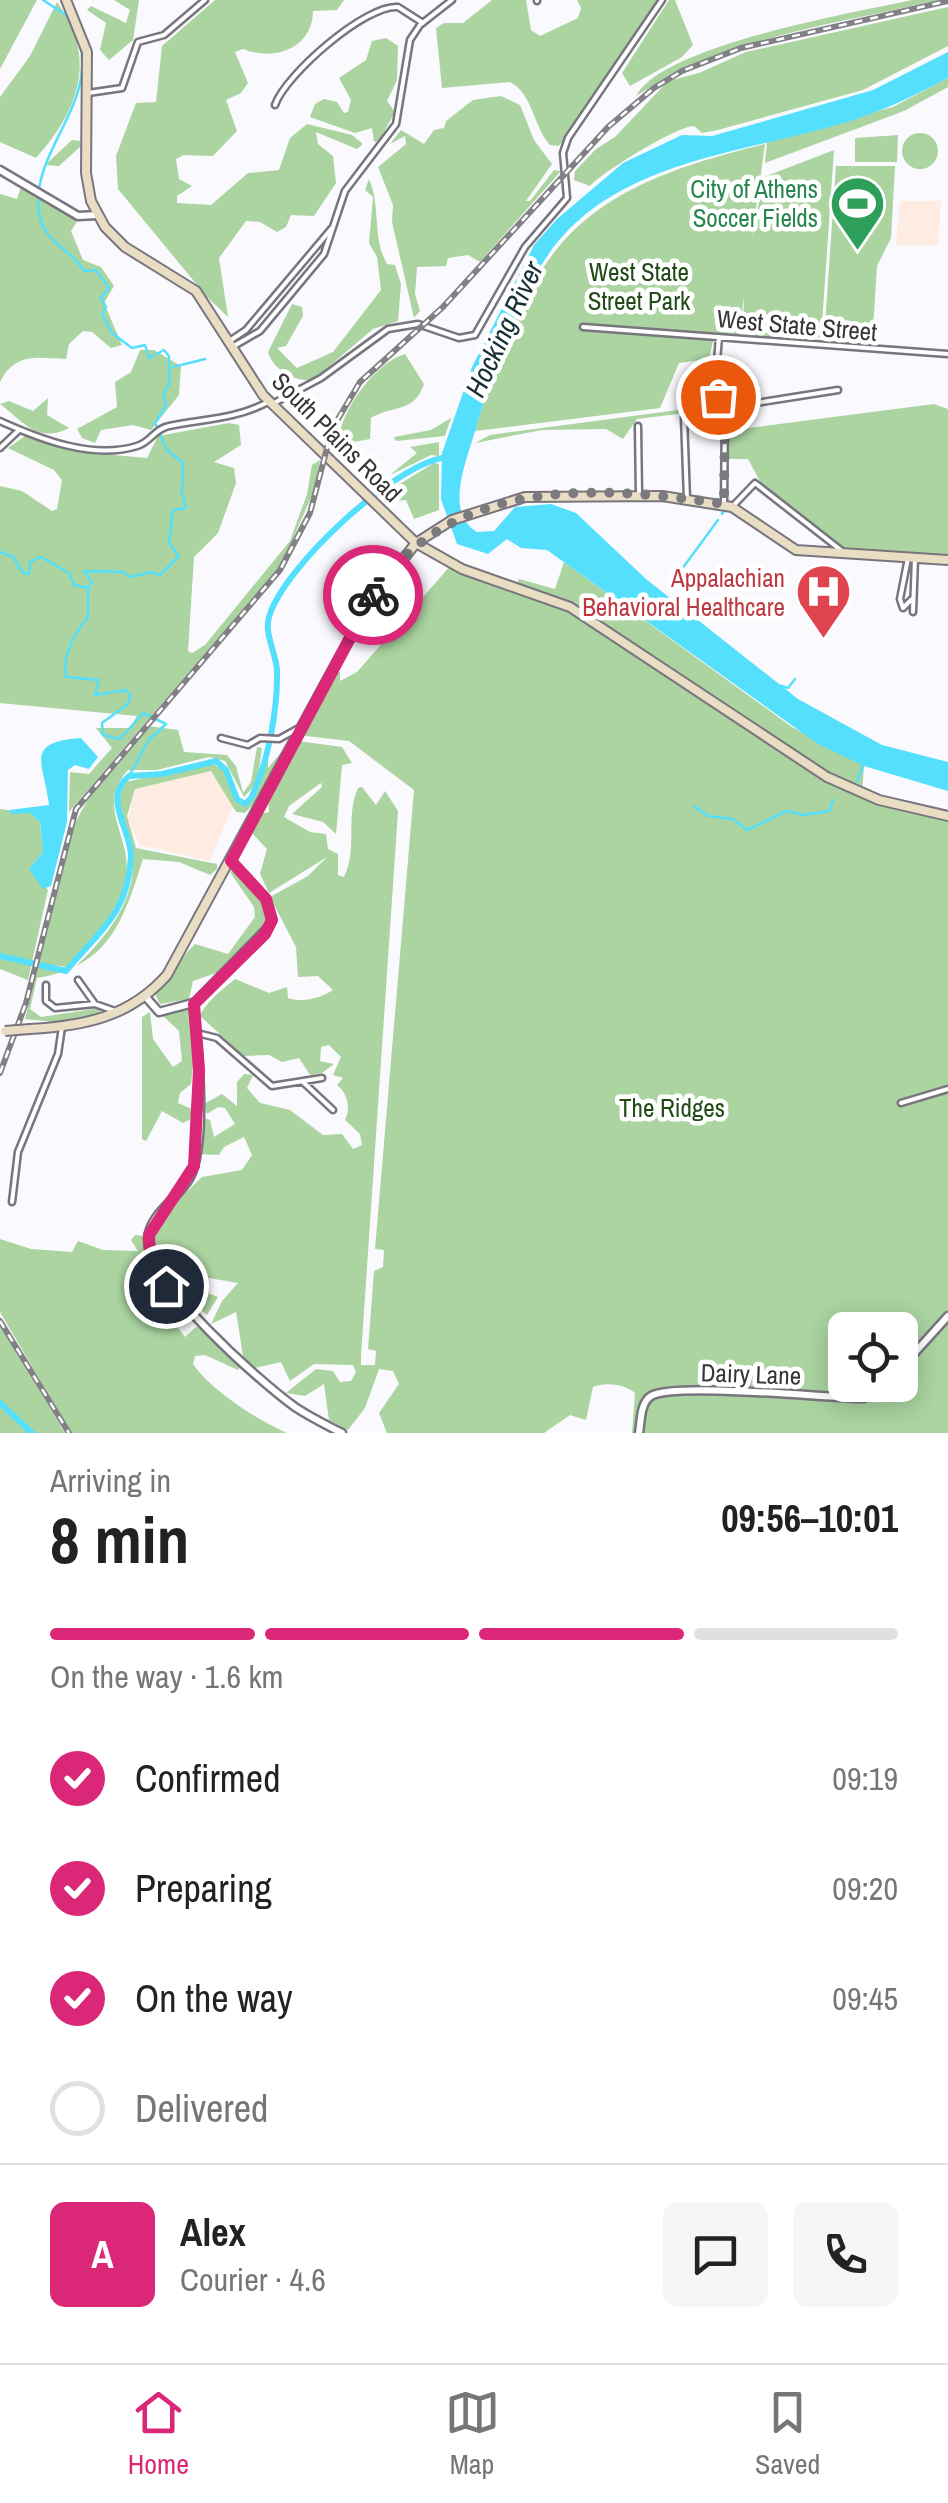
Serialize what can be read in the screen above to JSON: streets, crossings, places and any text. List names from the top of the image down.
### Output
{
  "streets": {
    "main road": ["South Plains Road"],
    "street": ["West State Street", "Dairy Lane"]
  },
  "water": ["Hocking River"],
  "parks": ["West State Street Park", "The Ridges"],
  "places": {
    "sports": ["City of Athens Soccer Fields"],
    "hospital": ["Appalachian Behavioral Healthcare"]
  },
  "page": {
    "heading": ["8 min", "Arriving in", "09:56–10:01"],
    "panel": ["Alex", "Courier · 4.6"],
    "bar": "On the way · 1.6 km",
    "list": [
      ["Confirmed", "09:19"],
      ["Preparing", "09:20"],
      ["On the way", "09:45"],
      "Delivered"
    ],
    "round": "A",
    "tabs": ["Home", "Map", "Saved"]
  }
}
